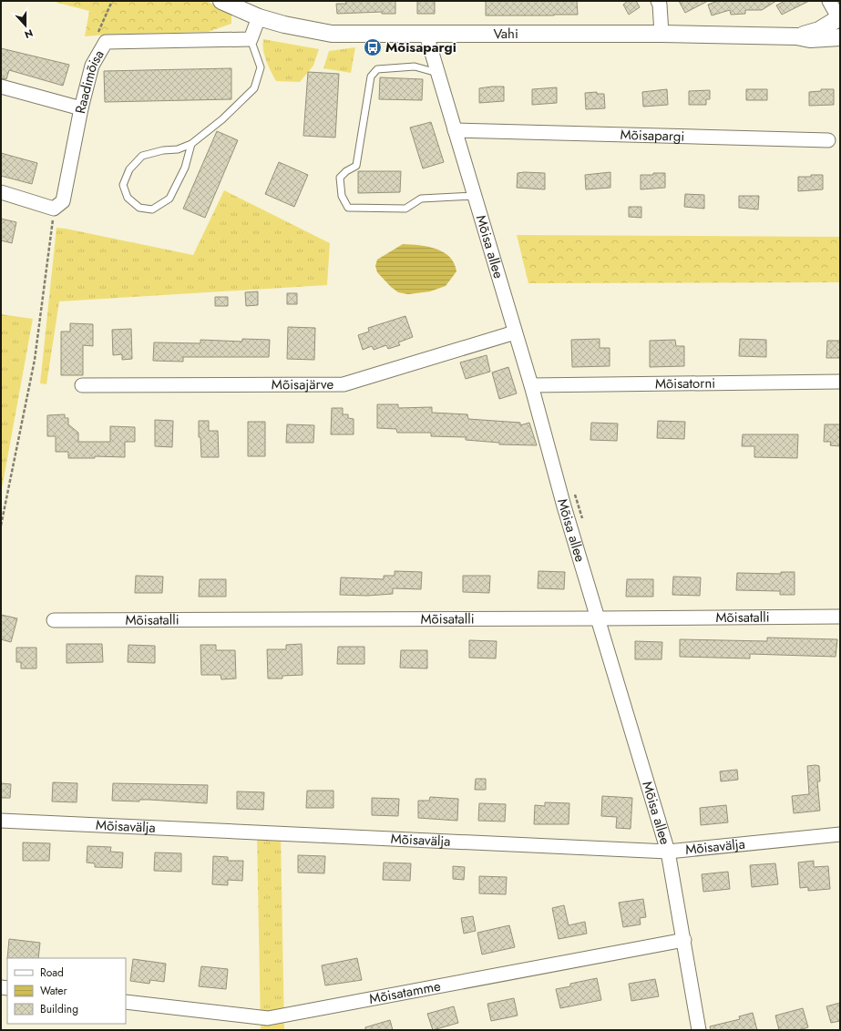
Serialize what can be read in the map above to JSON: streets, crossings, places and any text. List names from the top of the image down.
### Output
{
  "streets": {
    "street": [
      "Vahi",
      "Raadimõisa",
      "Mõisapargi",
      "Mõisa allee",
      "Mõisatorni",
      "Mõisajärve",
      "Mõisatalli",
      "Mõisavälja",
      "Mõisatamme"
    ]
  },
  "crossings": [
    ["Vahi", "Mõisa allee"],
    ["Mõisapargi", "Mõisa allee"],
    ["Mõisa allee", "Mõisatorni"],
    ["Mõisa allee", "Mõisajärve"],
    ["Mõisa allee", "Mõisatalli"],
    ["Mõisa allee", "Mõisavälja"],
    ["Mõisa allee", "Mõisatamme"]
  ],
  "places": {
    "bus stop": ["Mõisapargi"]
  },
  "legend": ["Road", "Water", "Building"],
  "north": "bottom"
}
